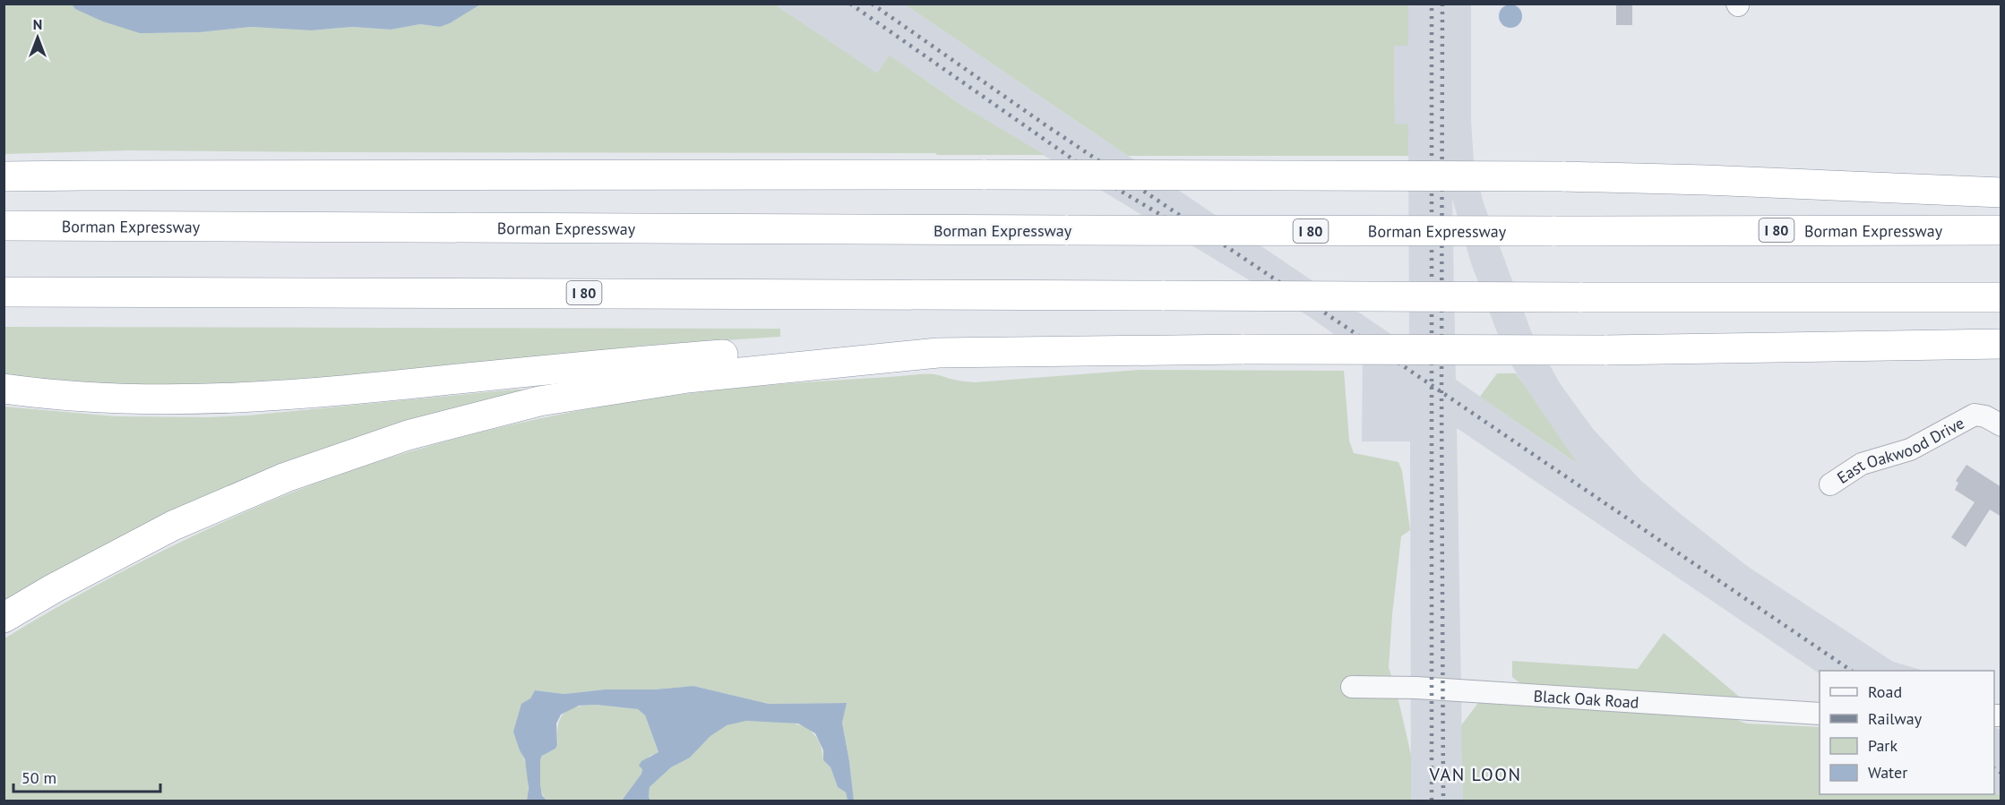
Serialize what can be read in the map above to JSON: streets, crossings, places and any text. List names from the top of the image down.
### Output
{
  "streets": {
    "highway": ["Borman Expressway", "I 80"],
    "street": ["East Oakwood Drive", "Black Oak Road"]
  },
  "districts": ["VAN LOON"],
  "legend": [
    "Road",
    "Railway",
    "Park",
    "Water"
  ],
  "scale_bar": "50 m",
  "north": "top"
}
